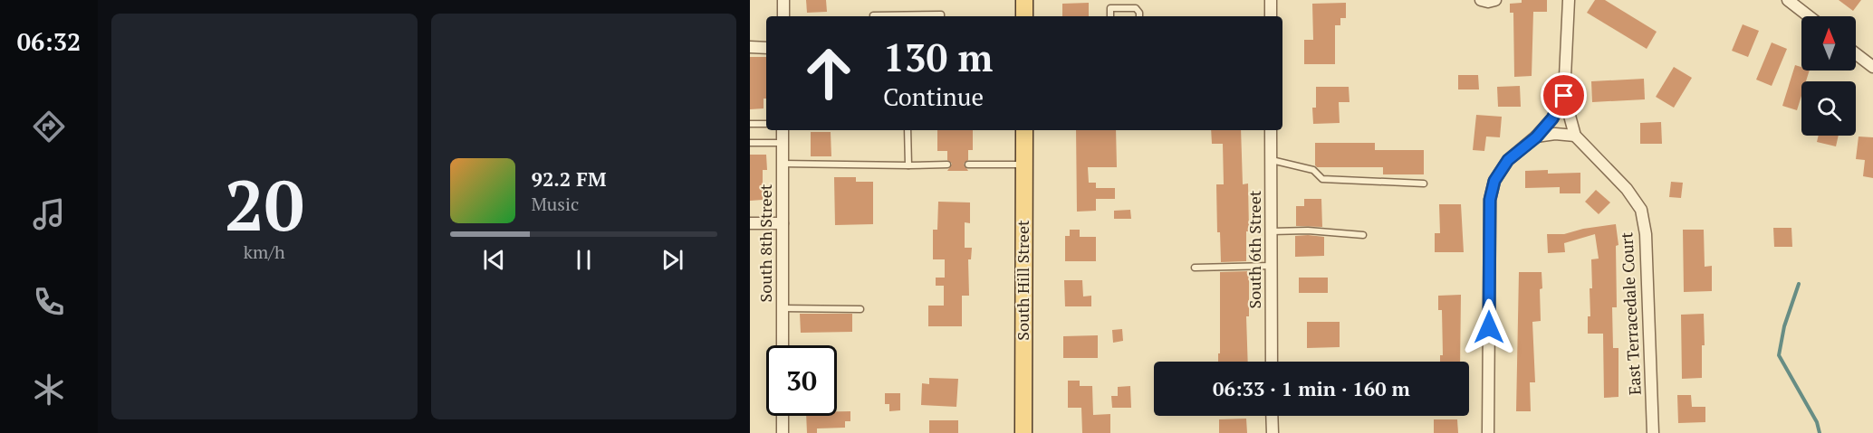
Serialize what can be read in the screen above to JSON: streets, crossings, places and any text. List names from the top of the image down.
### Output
{
  "streets": {
    "main road": ["South Hill Street"],
    "street": ["South 8th Street", "South 6th Street", "East Terracedale Court"]
  },
  "north": "top",
  "page": {
    "tabs": "06:32",
    "tile": ["20", "km/h"],
    "turn": ["130 m", "Continue"],
    "song": ["92.2 FM", "Music"],
    "limit": "30",
    "trip": "06:33 · 1 min · 160 m"
  }
}
